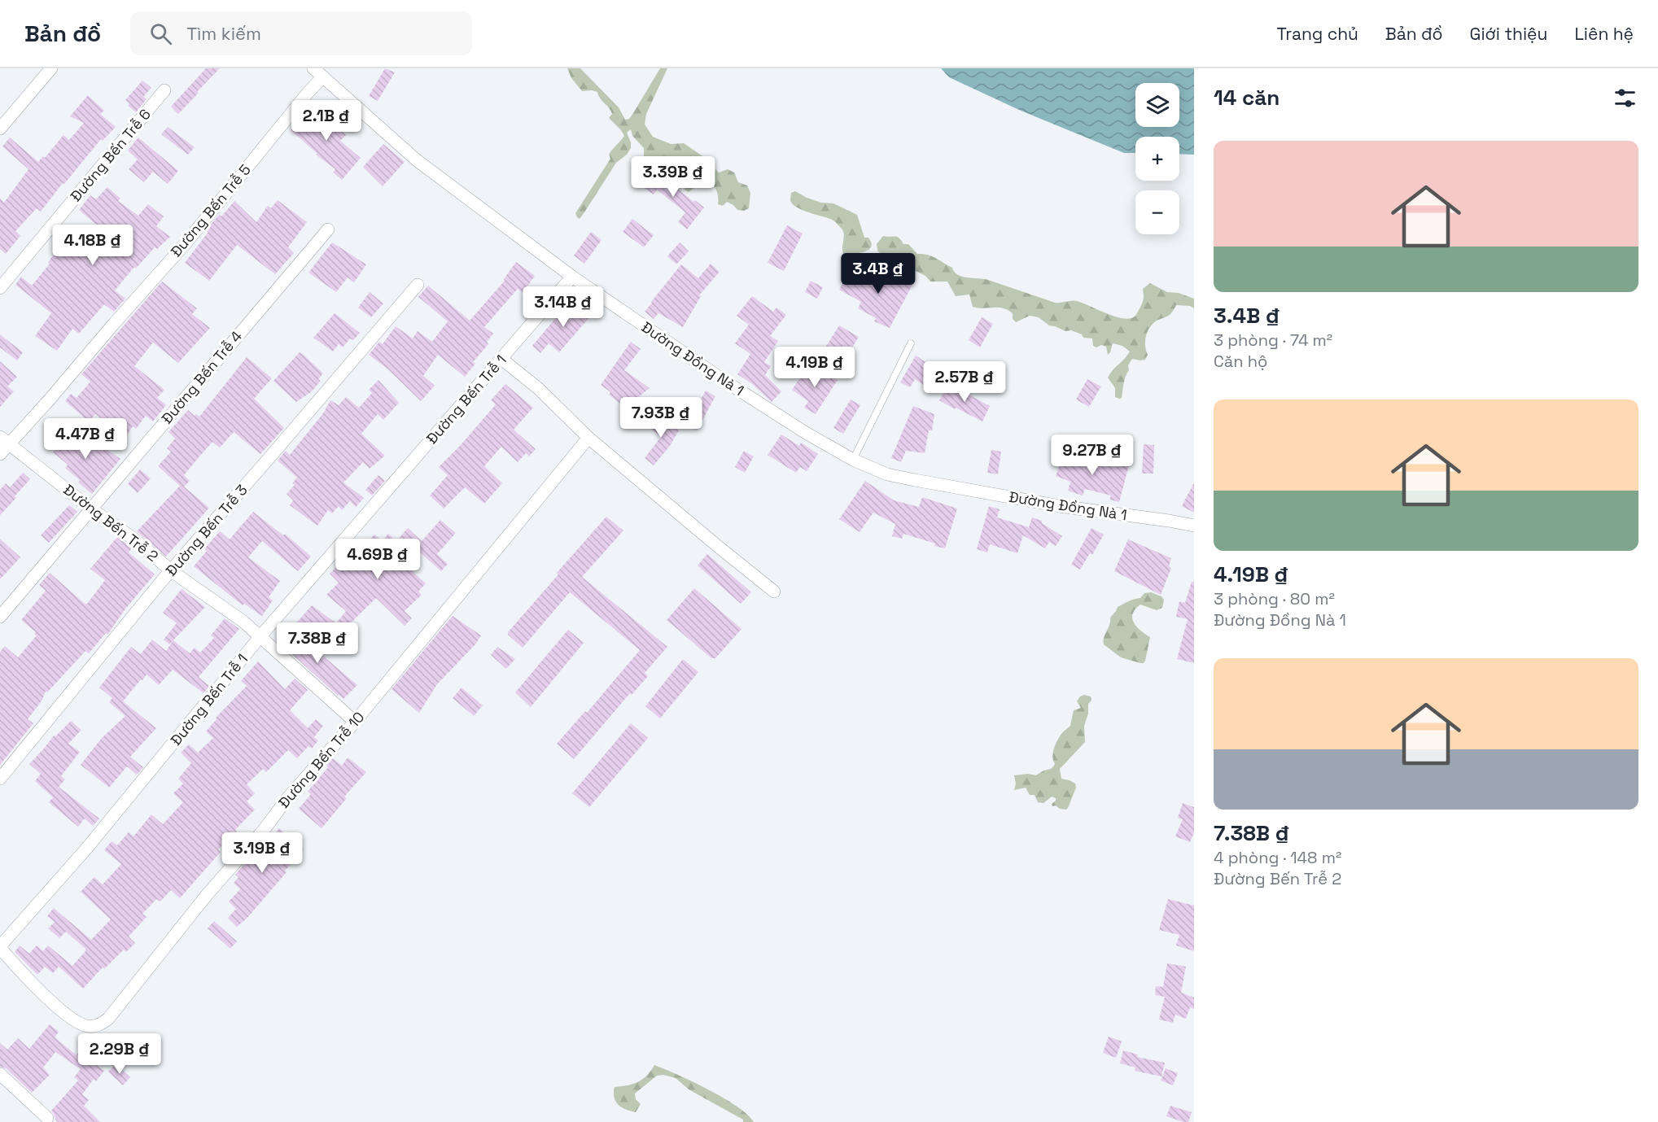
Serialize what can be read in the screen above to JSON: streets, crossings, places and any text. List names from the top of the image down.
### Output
{
  "streets": {
    "street": [
      "Đường Bến Trễ 6",
      "Đường Bến Trễ 5",
      "Đường Đồng Nà 1",
      "Đường Bến Trễ 4",
      "Đường Bến Trễ 1",
      "Đường Bến Trễ 2",
      "Đường Bến Trễ 3",
      "Đường Bến Trễ 10"
    ]
  },
  "crossings": [
    ["Đường Bến Trễ 5", "Đường Đồng Nà 1"],
    ["Đường Bến Trễ 5", "Đường Bến Trễ 2"],
    ["Đường Đồng Nà 1", "Đường Bến Trễ 1"],
    ["Đường Bến Trễ 4", "Đường Bến Trễ 2"],
    ["Đường Bến Trễ 1", "Đường Bến Trễ 2"],
    ["Đường Bến Trễ 1", "Đường Bến Trễ 10"],
    ["Đường Bến Trễ 2", "Đường Bến Trễ 3"],
    ["Đường Bến Trễ 2", "Đường Bến Trễ 10"]
  ],
  "page": {
    "header": "Bản đồ",
    "search": "Tìm kiếm",
    "nav": [
      "Trang chủ",
      "Bản đồ",
      "Giới thiệu",
      "Liên hệ"
    ],
    "heading": "14 căn",
    "map_buttons": ["+", "−"],
    "price": [
      "2.1B ₫",
      "3.39B ₫",
      "4.18B ₫",
      "3.4B ₫",
      "3.14B ₫",
      "4.19B ₫",
      "2.57B ₫",
      "7.93B ₫",
      "4.47B ₫",
      "9.27B ₫",
      "4.69B ₫",
      "7.38B ₫",
      "3.19B ₫",
      "2.29B ₫"
    ],
    "list": [
      {
        "name": "3.4B ₫",
        "note": "3 phòng · 74 m² · Căn hộ"
      },
      {
        "name": "4.19B ₫",
        "note": "3 phòng · 80 m² · Đường Đồng Nà 1"
      },
      {
        "name": "7.38B ₫",
        "note": "4 phòng · 148 m² · Đường Bến Trễ 2"
      }
    ]
  }
}
